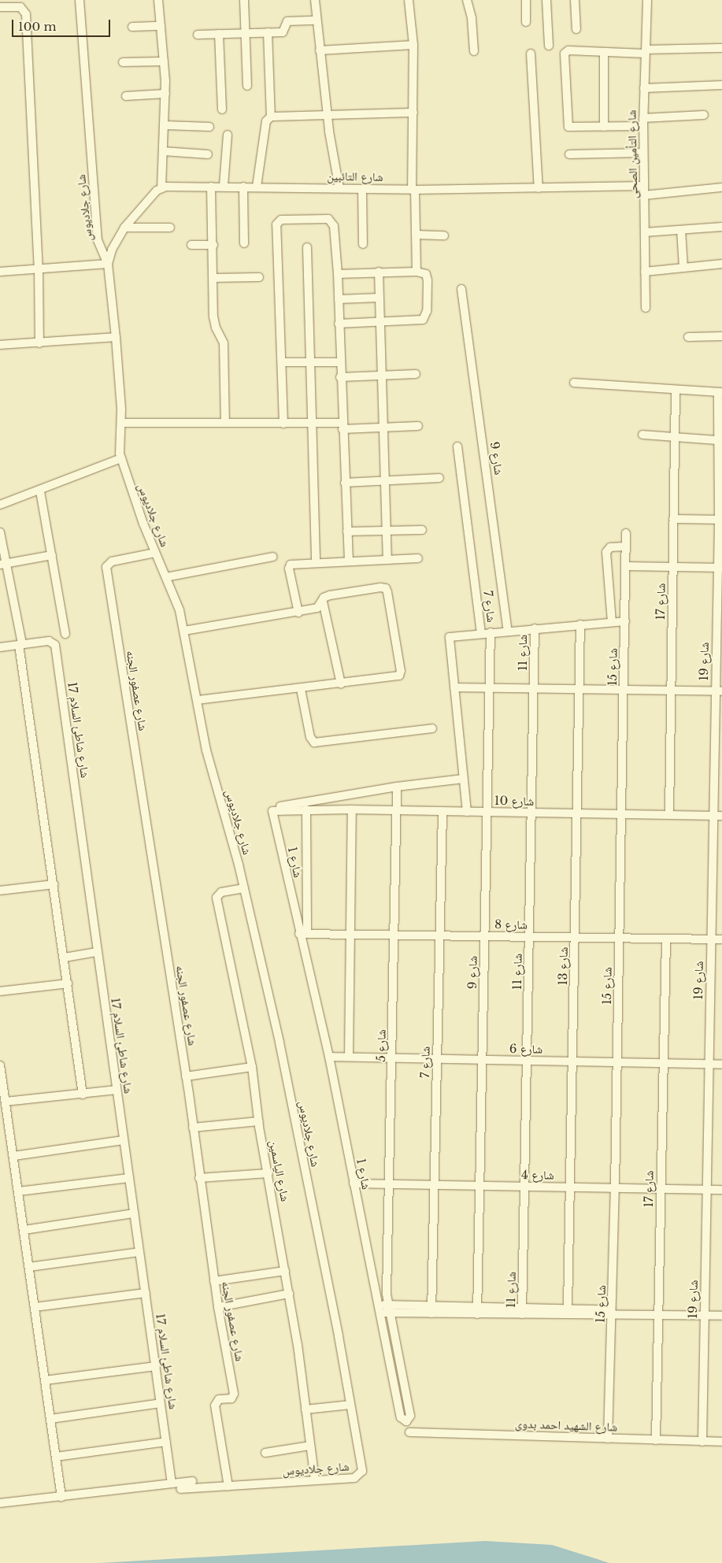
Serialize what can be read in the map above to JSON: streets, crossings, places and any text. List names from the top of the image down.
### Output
{
  "streets": {
    "street": [
      "شارع التأمين الصحى",
      "شارع التائبين",
      "شارع جلاديوس",
      "شارع 9",
      "شارع 17",
      "شارع 7",
      "شارع 11",
      "شارع 19",
      "شارع 15",
      "شارع عصفور الجنه",
      "شارع شاطئ السلام 17",
      "شارع 10",
      "شارع 1",
      "شارع 8",
      "شارع 13",
      "شارع 5",
      "شارع 6",
      "شارع الياسمين",
      "شارع 4",
      "شارع الشهيد احمد بدوى"
    ]
  },
  "crossings": [
    ["شارع التأمين الصحى", "شارع التائبين"],
    ["شارع جلاديوس", "شارع عصفور الجنه"],
    ["شارع جلاديوس", "شارع الياسمين"],
    ["شارع 9", "شارع 10"],
    ["شارع 9", "شارع 8"],
    ["شارع 9", "شارع 6"],
    ["شارع 9", "شارع 4"],
    ["شارع 17", "شارع 10"],
    ["شارع 17", "شارع 8"],
    ["شارع 17", "شارع 6"],
    ["شارع 17", "شارع 4"],
    ["شارع 17", "شارع الشهيد احمد بدوى"],
    ["شارع 7", "شارع 10"],
    ["شارع 7", "شارع 8"],
    ["شارع 7", "شارع 6"],
    ["شارع 7", "شارع 4"],
    ["شارع 11", "شارع 10"],
    ["شارع 11", "شارع 8"],
    ["شارع 11", "شارع 6"],
    ["شارع 11", "شارع 4"],
    ["شارع 19", "شارع 10"],
    ["شارع 19", "شارع 8"],
    ["شارع 19", "شارع 6"],
    ["شارع 19", "شارع 4"],
    ["شارع 19", "شارع الشهيد احمد بدوى"],
    ["شارع 15", "شارع 10"],
    ["شارع 15", "شارع 8"],
    ["شارع 15", "شارع 6"],
    ["شارع 15", "شارع 4"],
    ["شارع 15", "شارع الشهيد احمد بدوى"],
    ["شارع 10", "شارع 1"],
    ["شارع 10", "شارع 13"],
    ["شارع 10", "شارع 5"],
    ["شارع 1", "شارع 8"],
    ["شارع 1", "شارع 5"],
    ["شارع 1", "شارع 6"],
    ["شارع 1", "شارع 4"],
    ["شارع 8", "شارع 13"],
    ["شارع 8", "شارع 5"],
    ["شارع 13", "شارع 6"],
    ["شارع 13", "شارع 4"],
    ["شارع 5", "شارع 6"],
    ["شارع 5", "شارع 4"]
  ],
  "scale_bar": "100 m"
}
